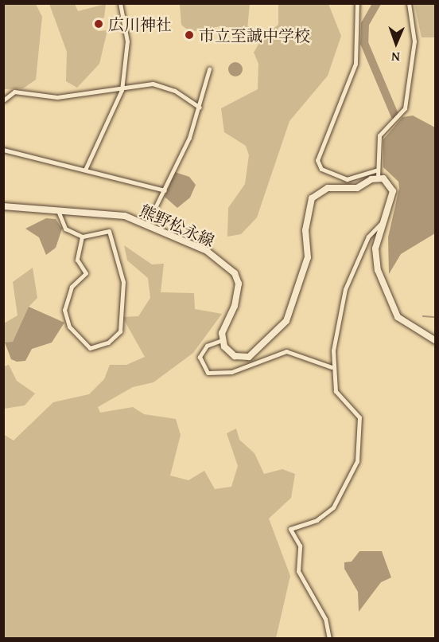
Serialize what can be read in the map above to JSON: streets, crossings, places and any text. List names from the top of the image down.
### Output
{
  "streets": {
    "main road": ["熊野松永線"]
  },
  "places": ["広川神社", "市立至誠中学校"],
  "north": "bottom"
}
